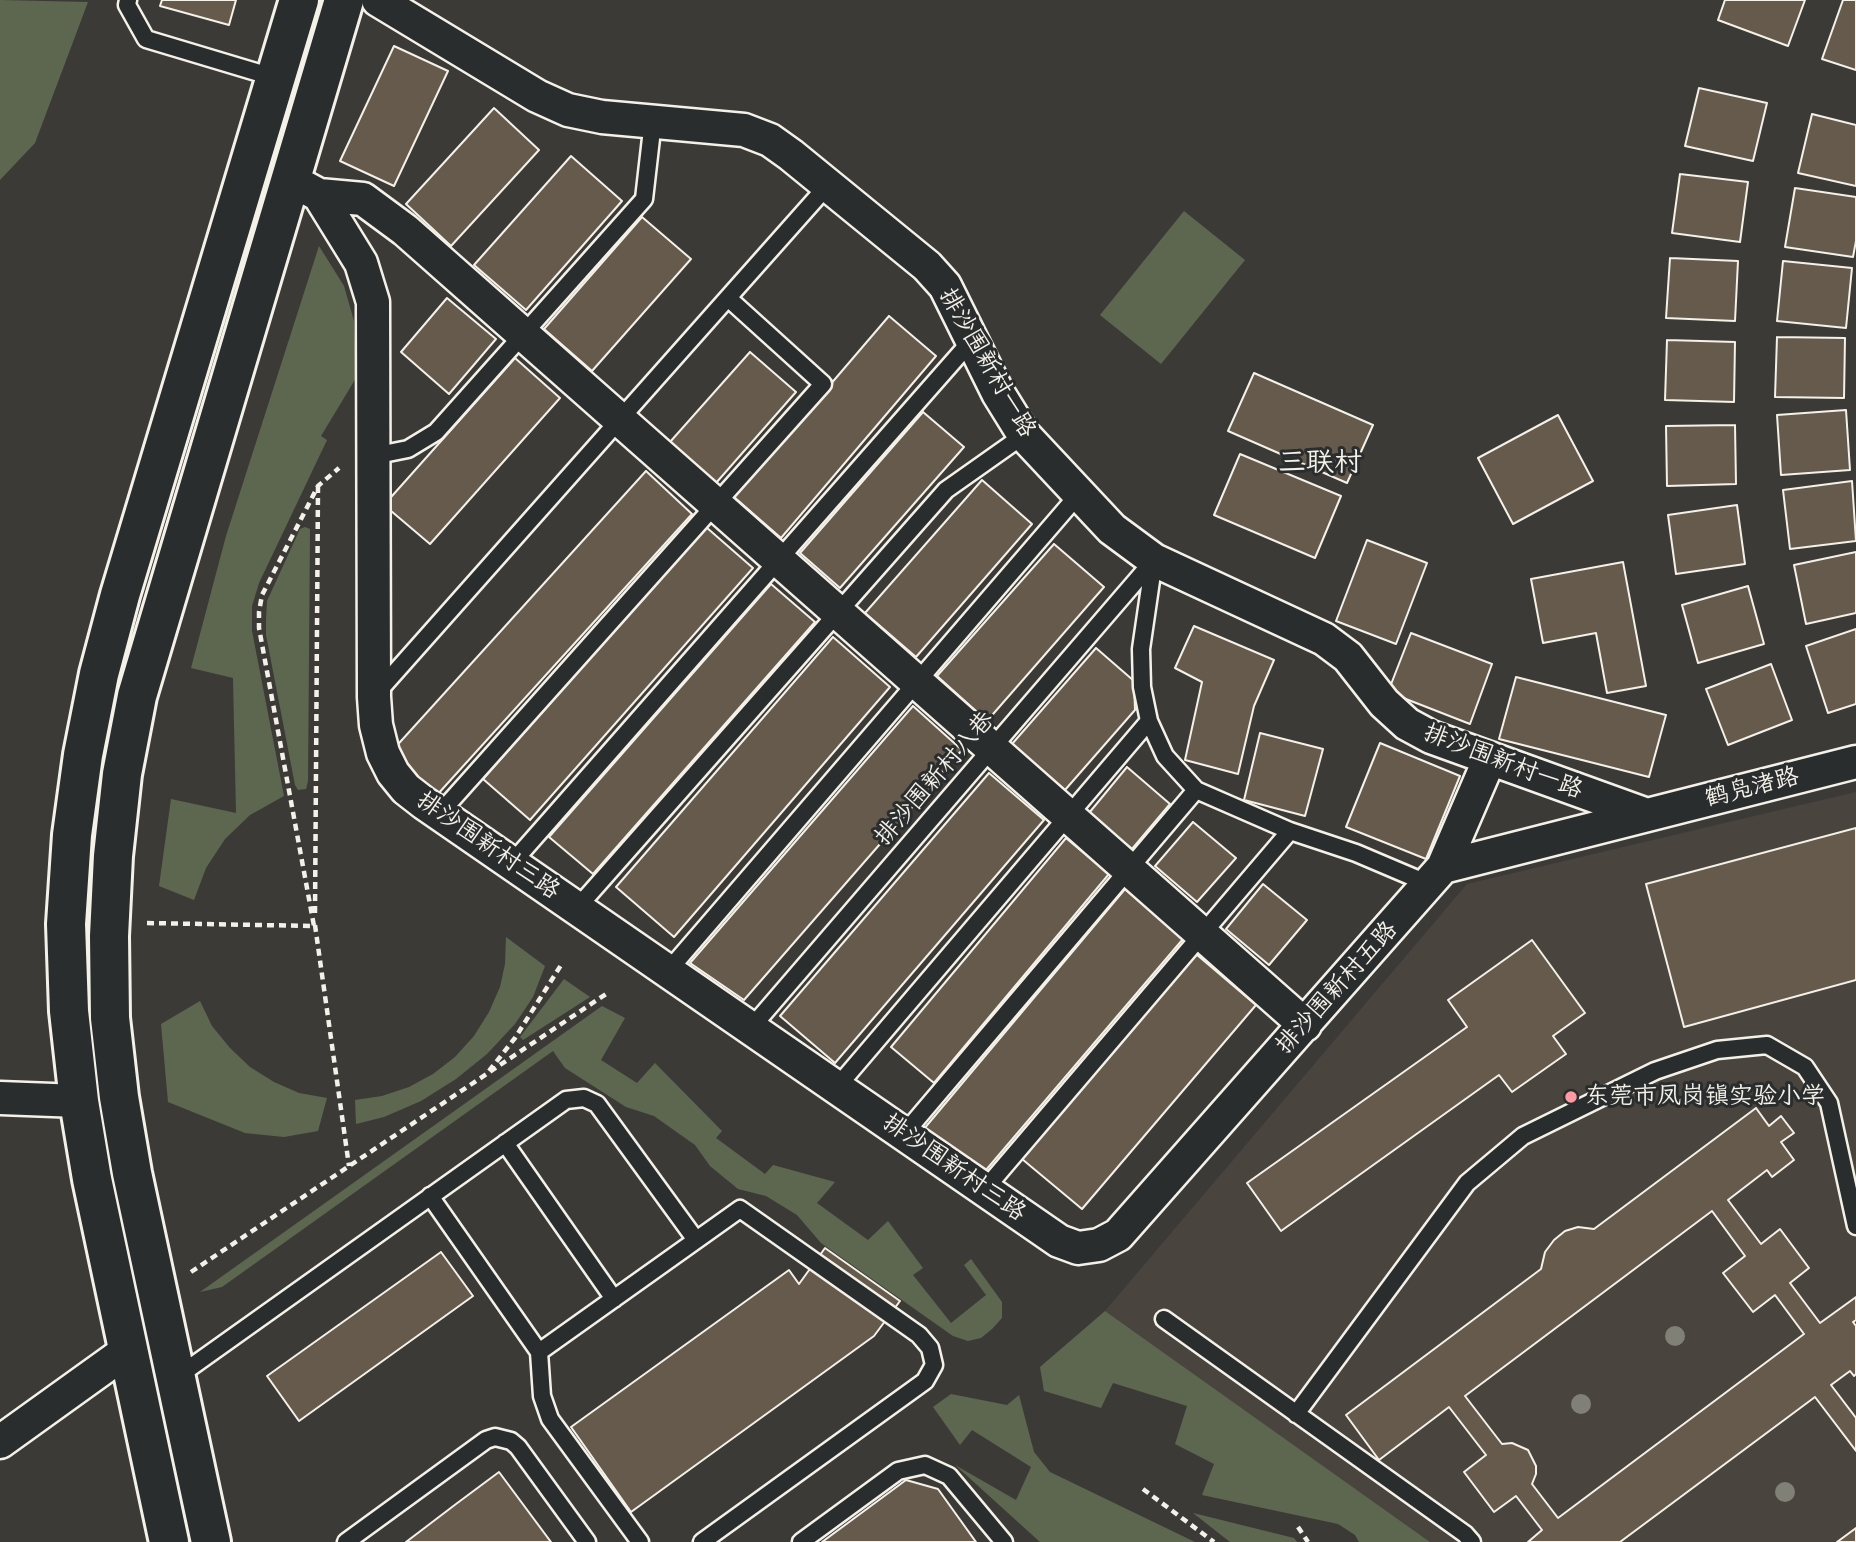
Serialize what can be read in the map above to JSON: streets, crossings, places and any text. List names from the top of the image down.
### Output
{
  "streets": {
    "street": [
      "排沙围新村一路",
      "鹤凫渚路",
      "排沙围新村三路",
      "排沙围新村五路"
    ],
    "lane": ["排沙围新村八巷"]
  },
  "crossings": [
    ["排沙围新村一路", "排沙围新村八巷"],
    ["排沙围新村一路", "鹤凫渚路"],
    ["排沙围新村一路", "排沙围新村五路"],
    ["排沙围新村八巷", "排沙围新村三路"],
    ["排沙围新村三路", "排沙围新村五路"]
  ],
  "districts": ["三联村"],
  "places": ["东莞市凤岗镇实验小学"]
}
